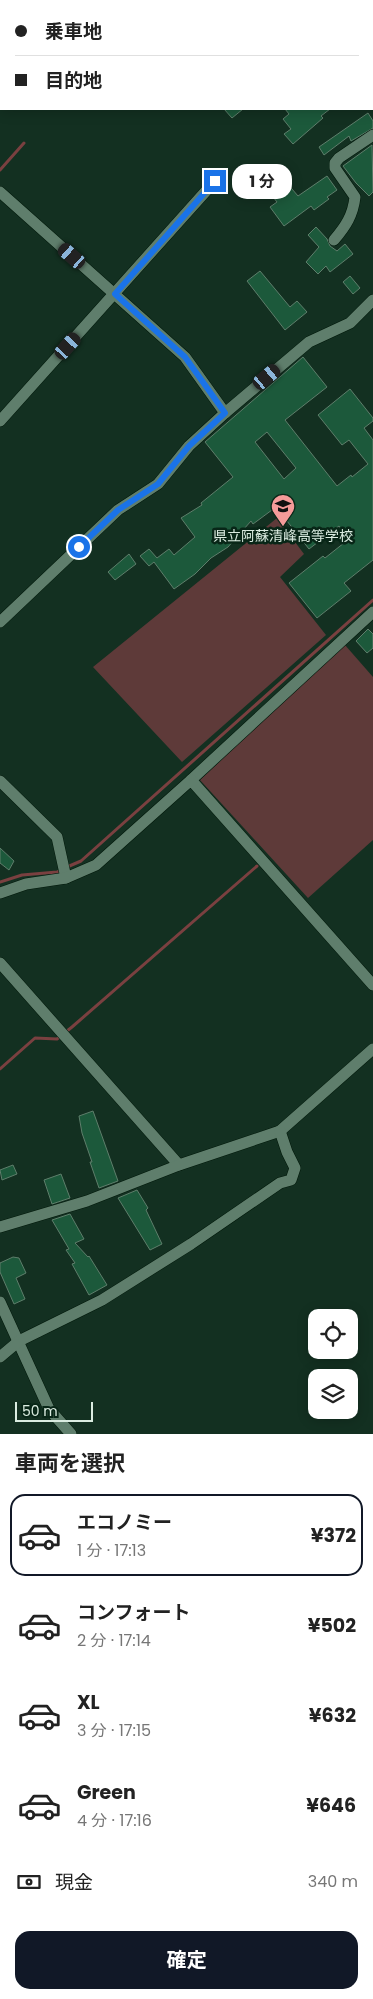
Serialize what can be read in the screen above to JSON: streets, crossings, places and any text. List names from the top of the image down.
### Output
{
  "places": {
    "school or university": ["県立阿蘇清峰高等学校"]
  },
  "scale_bar": "50 m",
  "page": {
    "banner": ["乗車地", "目的地"],
    "bubble": "1 分",
    "scale": "50 m",
    "heading": "車両を選択",
    "list": [
      {
        "name": "エコノミー",
        "note": "1 分 · 17:13",
        "value": "¥372"
      },
      {
        "name": "コンフォート",
        "note": "2 分 · 17:14",
        "value": "¥502"
      },
      {
        "name": "XL",
        "note": "3 分 · 17:15",
        "value": "¥632"
      },
      {
        "name": "Green",
        "note": "4 分 · 17:16",
        "value": "¥646"
      }
    ],
    "pay": ["現金", "340 m"],
    "buttons": "確定"
  }
}
